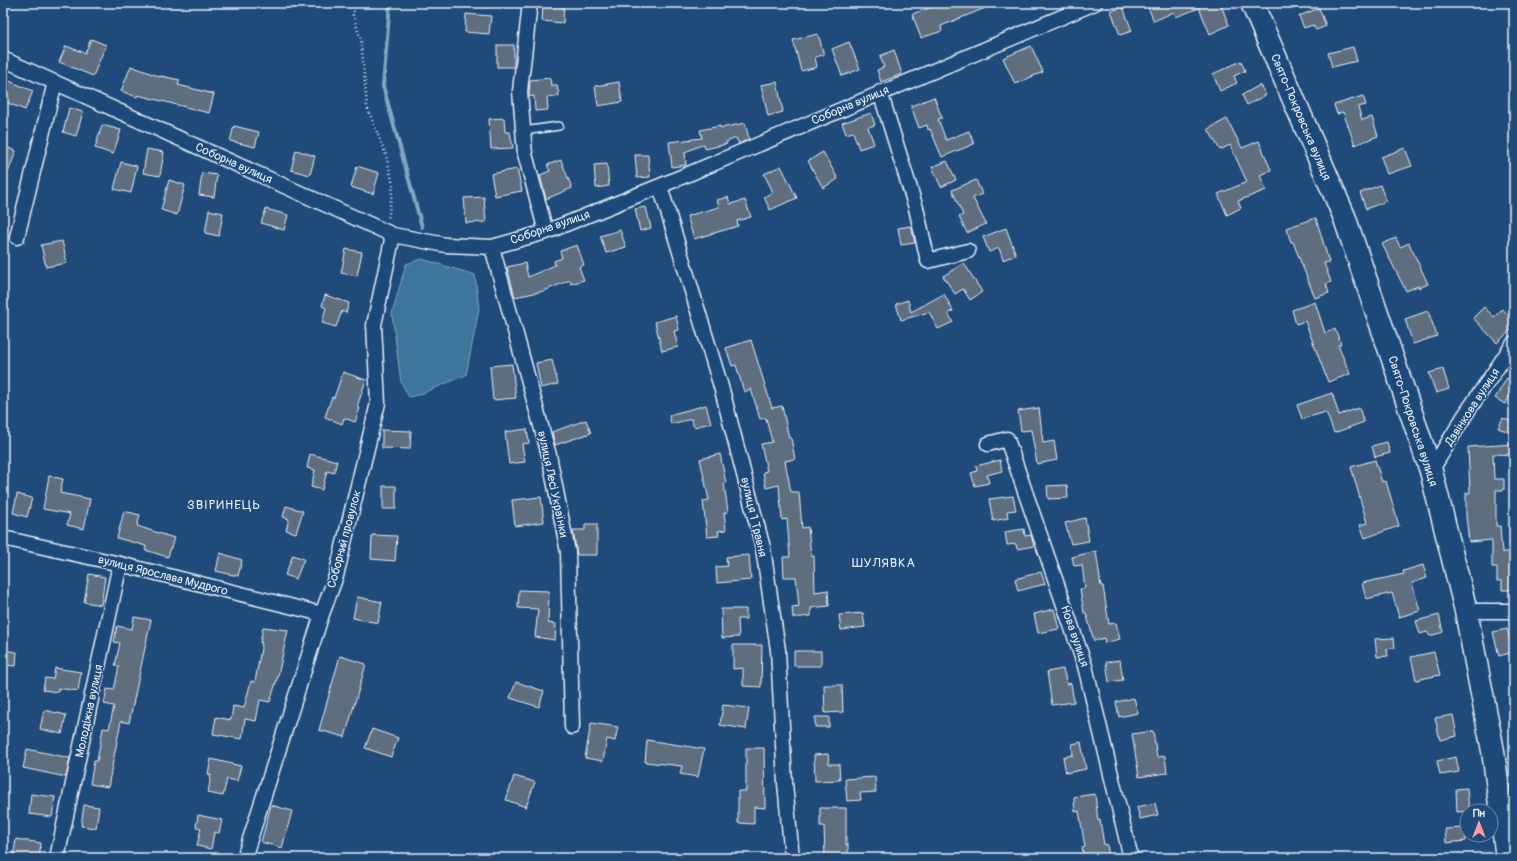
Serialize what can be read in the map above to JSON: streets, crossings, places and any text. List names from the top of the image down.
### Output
{
  "streets": {
    "main road": ["Свято-Покровська вулиця"],
    "street": [
      "Соборна вулиця",
      "Дзвінкова вулиця",
      "вулиця Лесі Українки",
      "вулиця 1 Травня",
      "Соборний провулок",
      "вулиця Ярослава Мудрого",
      "Нова вулиця",
      "Молодіжна вулиця"
    ]
  },
  "crossings": [
    ["Соборна вулиця", "вулиця Лесі Українки"],
    ["Соборна вулиця", "вулиця 1 Травня"],
    ["Соборна вулиця", "Соборний провулок"],
    ["Свято-Покровська вулиця", "Дзвінкова вулиця"],
    ["Соборний провулок", "вулиця Ярослава Мудрого"],
    ["вулиця Ярослава Мудрого", "Молодіжна вулиця"]
  ],
  "districts": ["ЗВІРИНЕЦЬ", "ШУЛЯВКА"],
  "north": "top"
}
